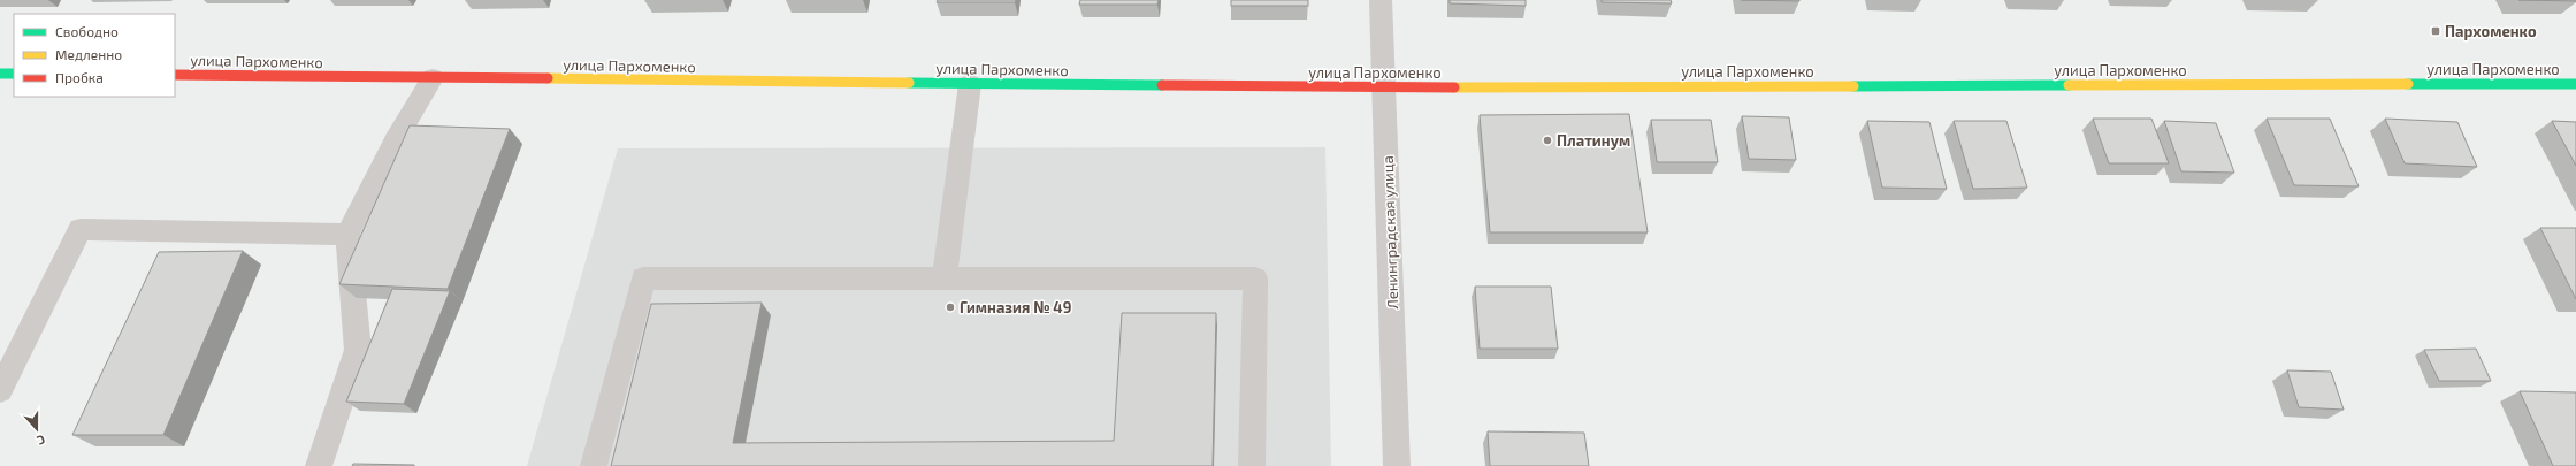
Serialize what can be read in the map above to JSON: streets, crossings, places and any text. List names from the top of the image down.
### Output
{
  "streets": {
    "street": ["улица Пархоменко", "Ленинградская улица"]
  },
  "crossings": [
    ["улица Пархоменко", "Ленинградская улица"]
  ],
  "places": {
    "transit": ["Пархоменко"],
    "other": ["Платинум", "Гимназия № 49"]
  },
  "legend": ["Свободно", "Медленно", "Пробка"],
  "north": "bottom"
}
